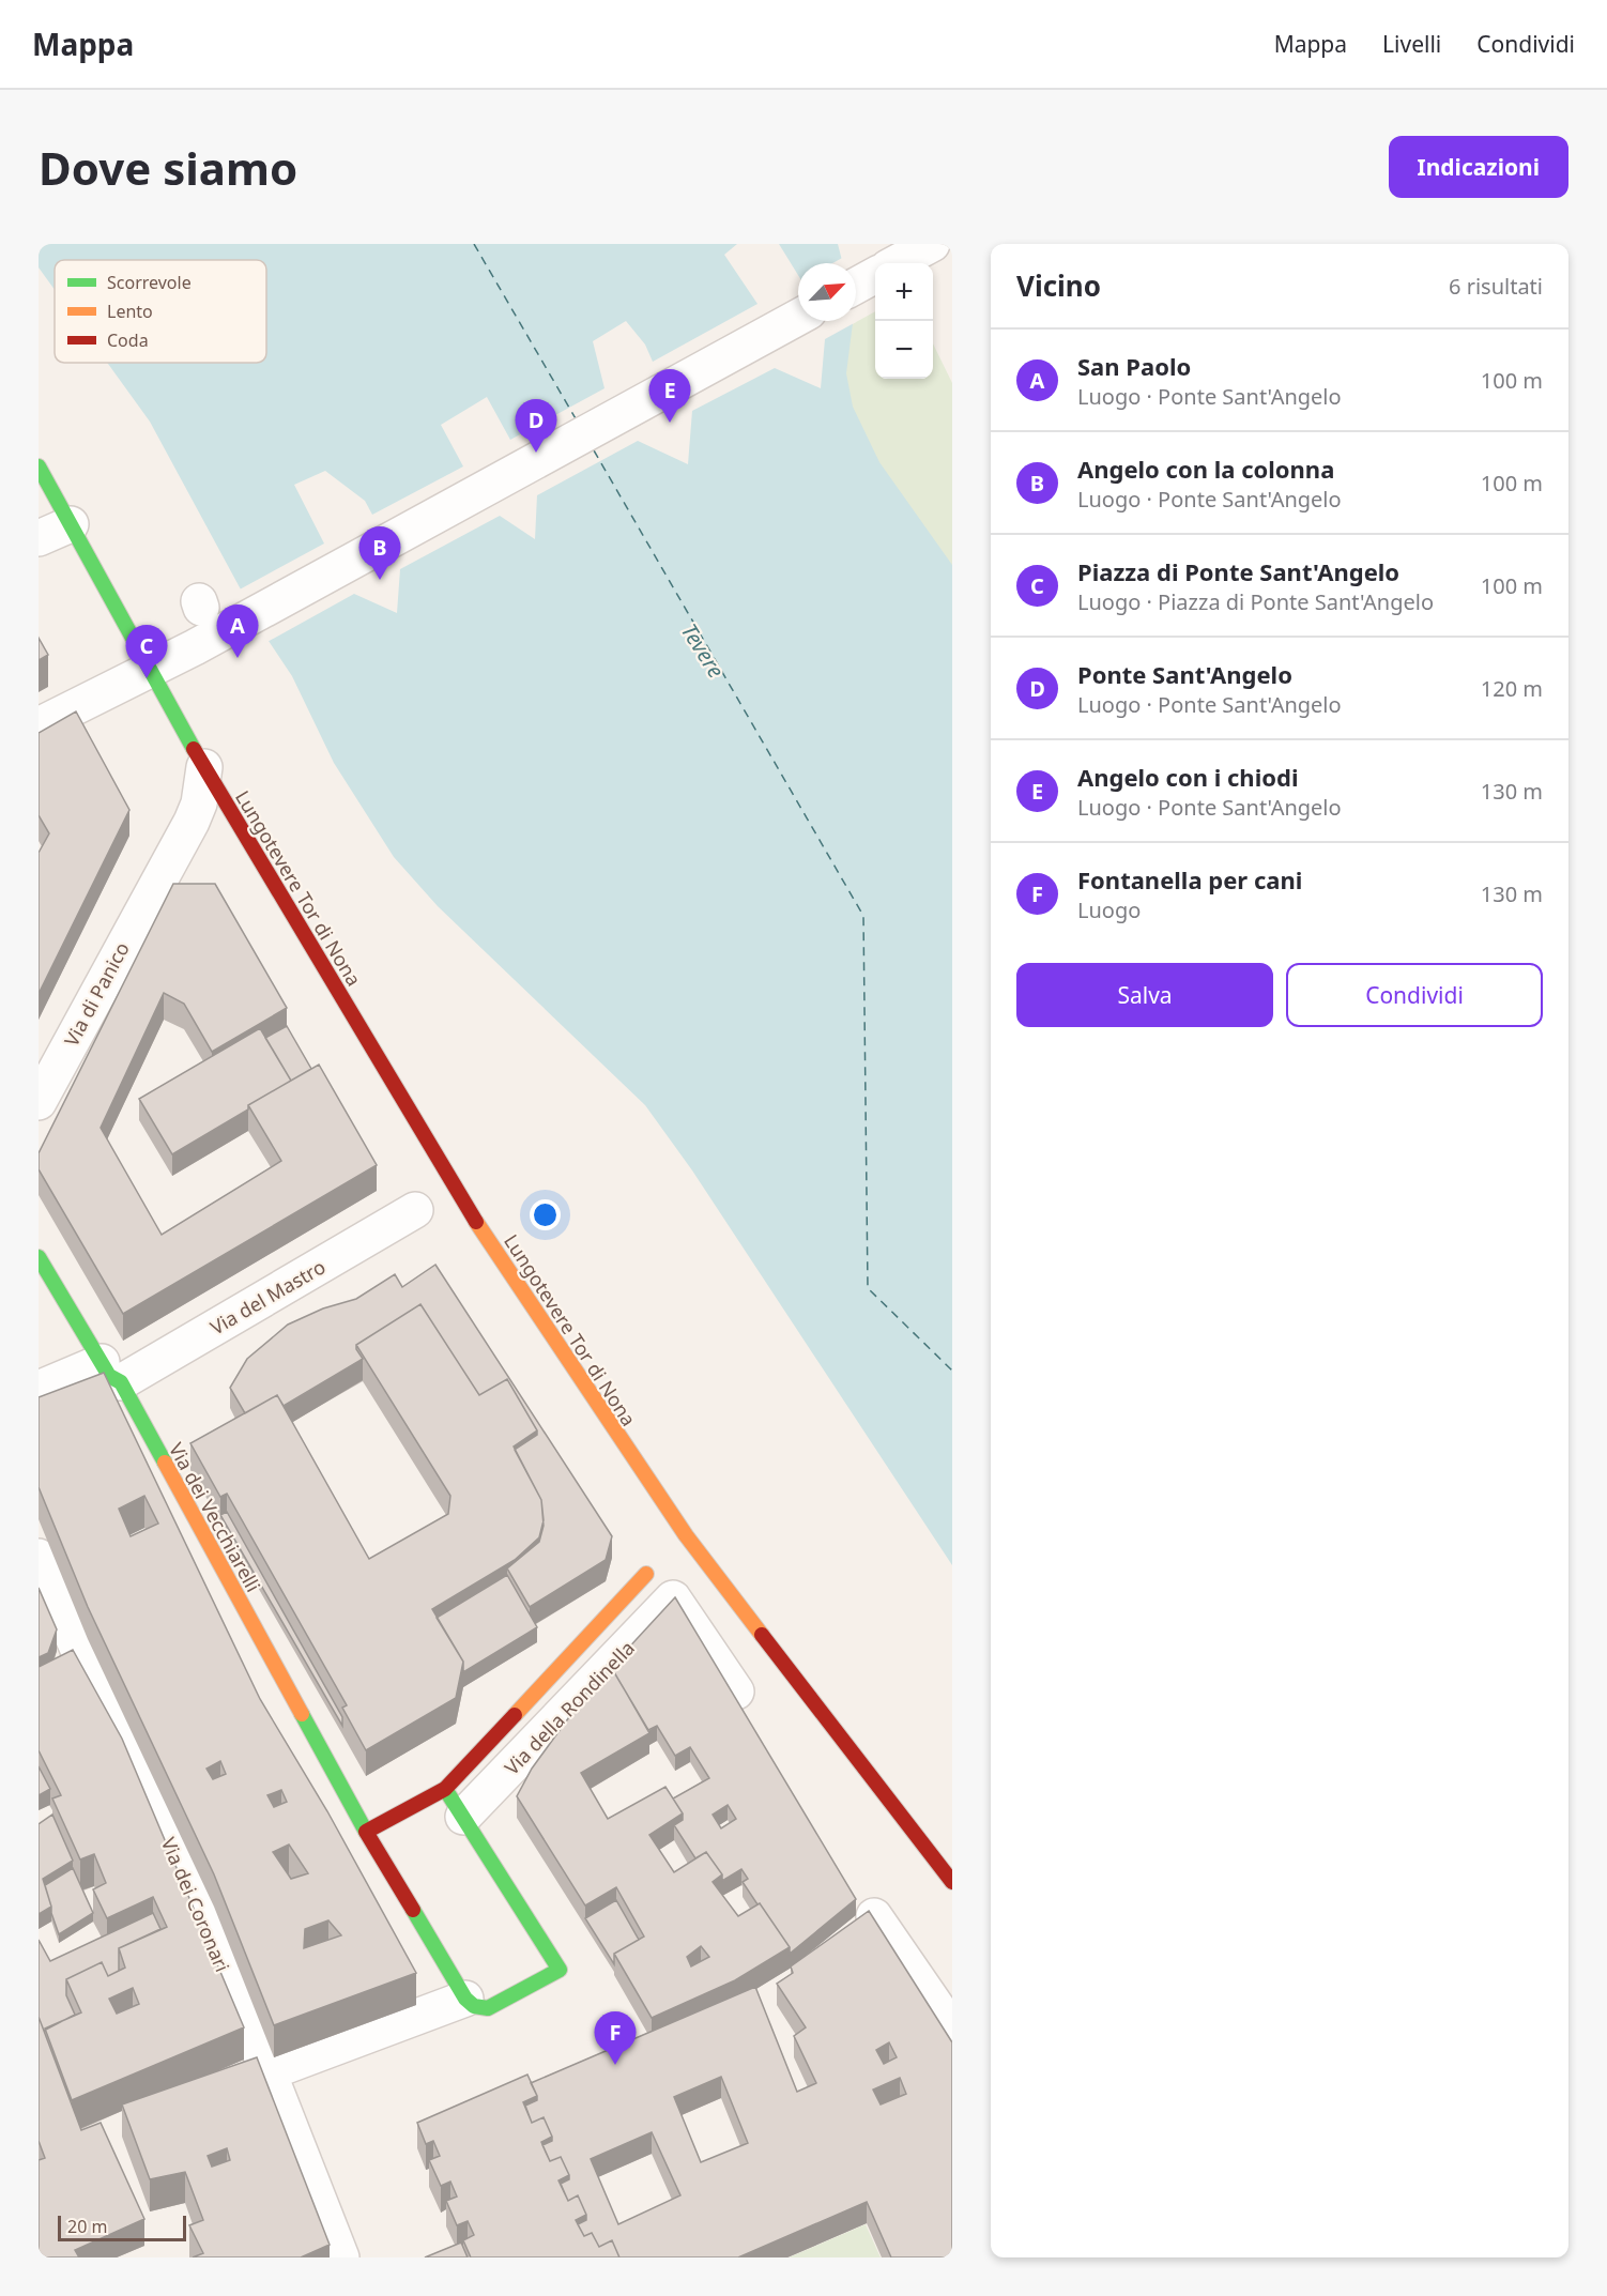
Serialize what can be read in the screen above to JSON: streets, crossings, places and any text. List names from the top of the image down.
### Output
{
  "streets": {
    "main road": ["Lungotevere Tor di Nona", "Via dei Vecchiarelli", "Via della Rondinella"],
    "street": ["Via di Panico", "Via del Mastro", "Via dei Coronari"]
  },
  "crossings": [
    ["Lungotevere Tor di Nona", "Via di Panico"],
    ["Via del Mastro", "Via dei Vecchiarelli"],
    ["Via dei Vecchiarelli", "Via della Rondinella"]
  ],
  "water": ["Tevere"],
  "legend": ["Scorrevole", "Lento", "Coda"],
  "scale_bar": "20 m",
  "north": "top right",
  "page": {
    "header": "Mappa",
    "nav": ["Mappa", "Livelli", "Condividi"],
    "buttons": [
      "Indicazioni",
      ["Salva", "Condividi"]
    ],
    "title": "Dove siamo",
    "heading": ["Vicino", "6 risultati"],
    "map_buttons": ["+", "−"],
    "list": [
      {
        "mark": "A",
        "name": "San Paolo",
        "note": "Luogo · Ponte Sant'Angelo",
        "value": "100 m"
      },
      {
        "mark": "B",
        "name": "Angelo con la colonna",
        "note": "Luogo · Ponte Sant'Angelo",
        "value": "100 m"
      },
      {
        "mark": "C",
        "name": "Piazza di Ponte Sant'Angelo",
        "note": "Luogo · Piazza di Ponte Sant'Angelo",
        "value": "100 m"
      },
      {
        "mark": "D",
        "name": "Ponte Sant'Angelo",
        "note": "Luogo · Ponte Sant'Angelo",
        "value": "120 m"
      },
      {
        "mark": "E",
        "name": "Angelo con i chiodi",
        "note": "Luogo · Ponte Sant'Angelo",
        "value": "130 m"
      },
      {
        "mark": "F",
        "name": "Fontanella per cani",
        "note": "Luogo",
        "value": "130 m"
      }
    ],
    "pins": [
      "E",
      "D",
      "B",
      "A",
      "C",
      "F"
    ],
    "scale": "20 m"
  }
}
